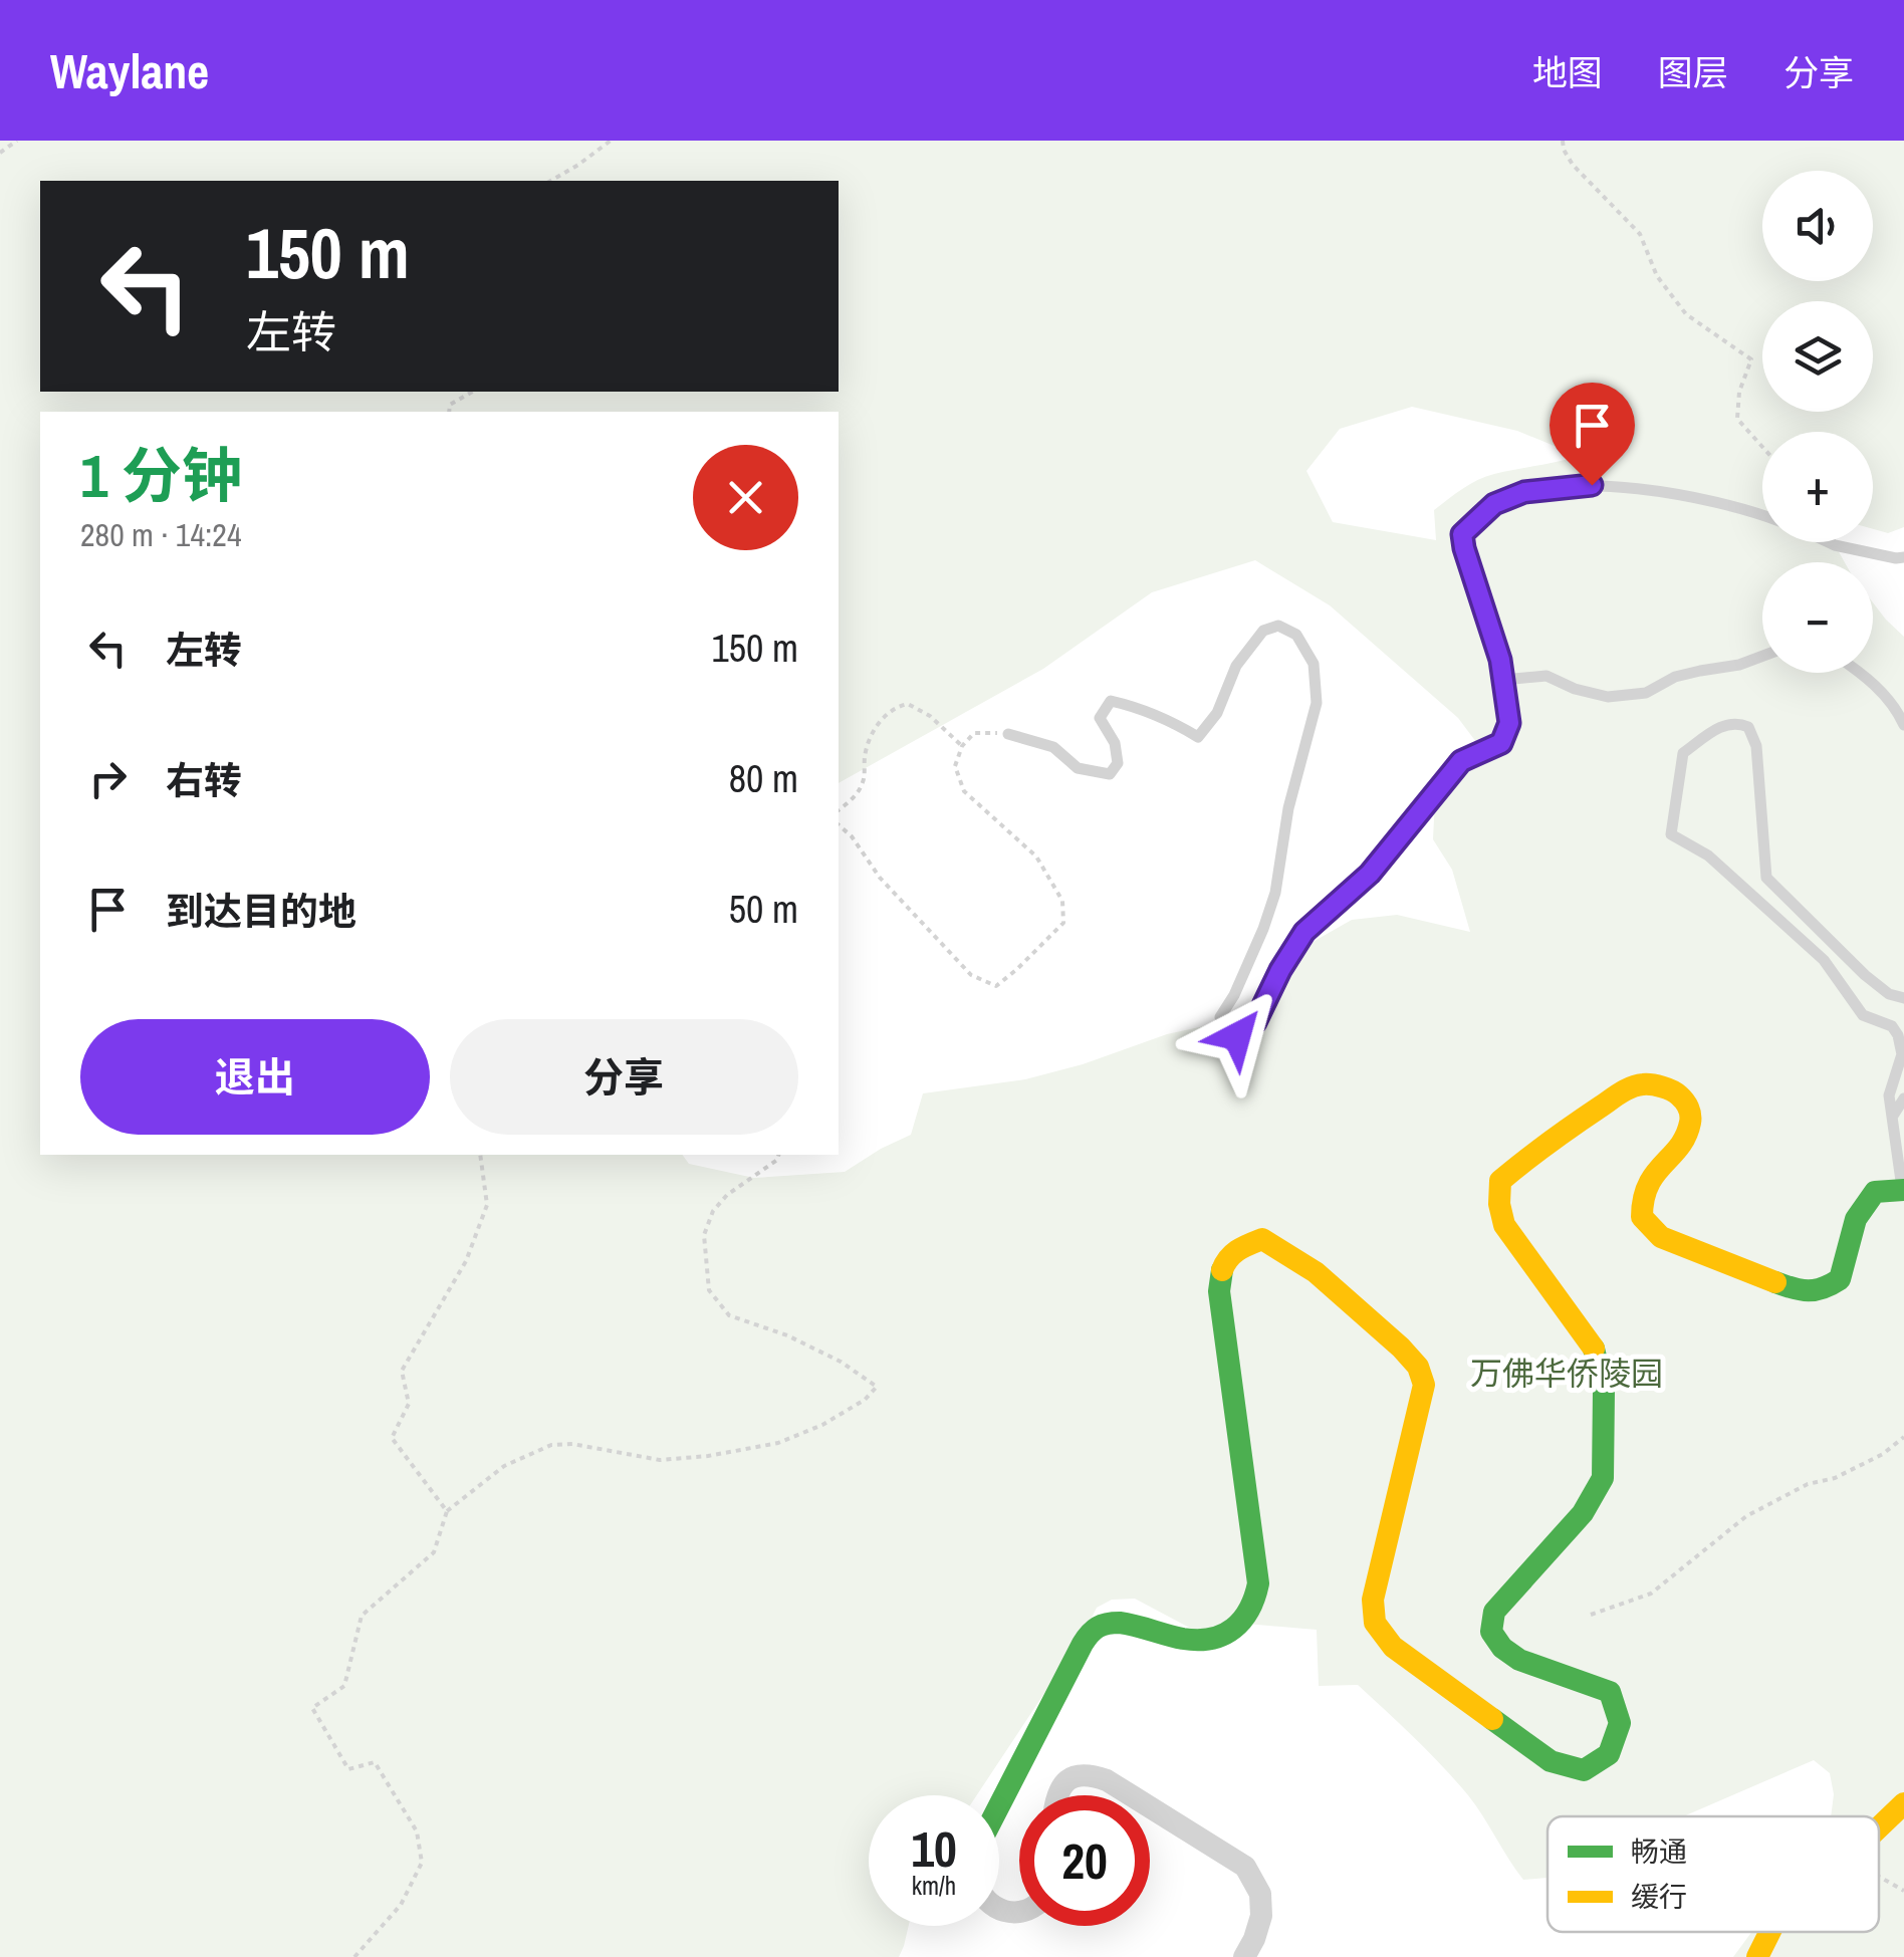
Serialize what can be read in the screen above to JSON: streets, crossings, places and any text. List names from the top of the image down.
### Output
{
  "parks": ["万佛华侨陵园"],
  "legend": ["畅通", "缓行"],
  "page": {
    "header": "Waylane",
    "nav": ["地图", "图层", "分享"],
    "map_buttons": ["+", "−"],
    "turn": ["150 m", "左转"],
    "heading": ["1 分钟", "280 m · 14:24"],
    "list": [
      {
        "name": "左转",
        "value": "150 m"
      },
      {
        "name": "右转",
        "value": "80 m"
      },
      {
        "name": "到达目的地",
        "value": "50 m"
      }
    ],
    "buttons": ["退出", "分享"],
    "speed": "10 km/h",
    "limit": "20"
  }
}
